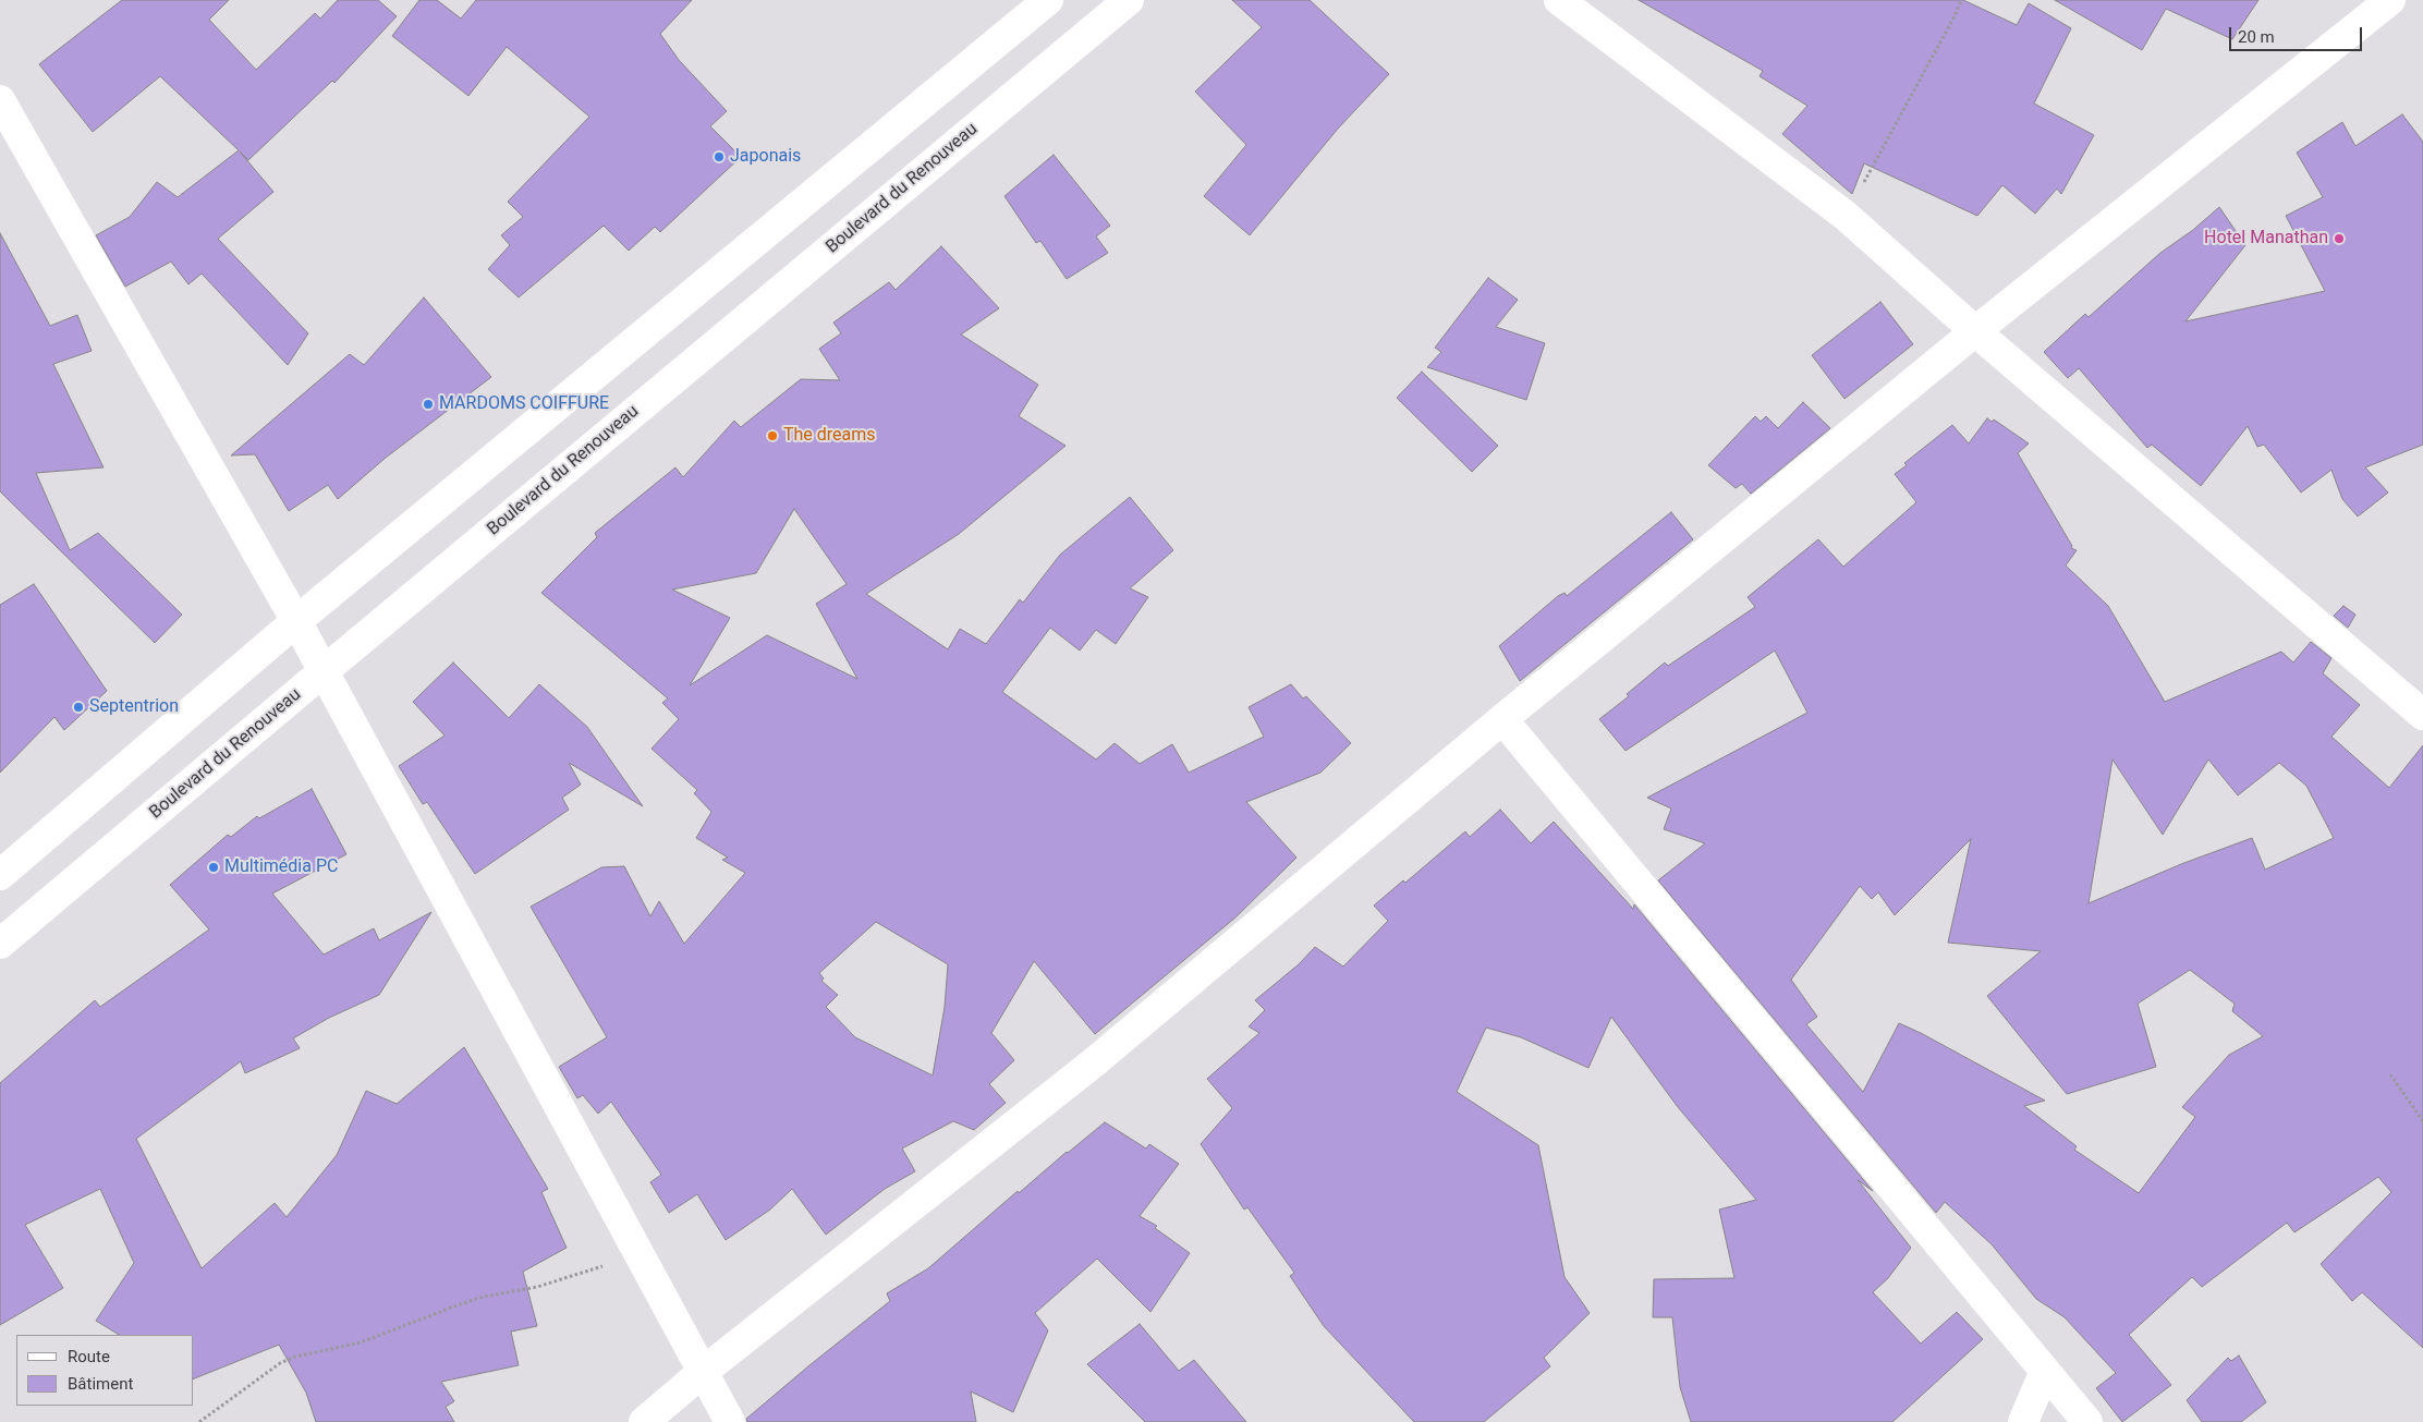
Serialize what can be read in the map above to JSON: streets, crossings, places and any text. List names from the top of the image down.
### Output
{
  "streets": {
    "main road": ["Boulevard du Renouveau"]
  },
  "places": [
    "Japonais",
    "Hotel Manathan",
    "MARDOMS COIFFURE",
    "The dreams",
    "Septentrion",
    "Multimédia PC"
  ],
  "legend": ["Route", "Bâtiment"],
  "scale_bar": "20 m"
}
